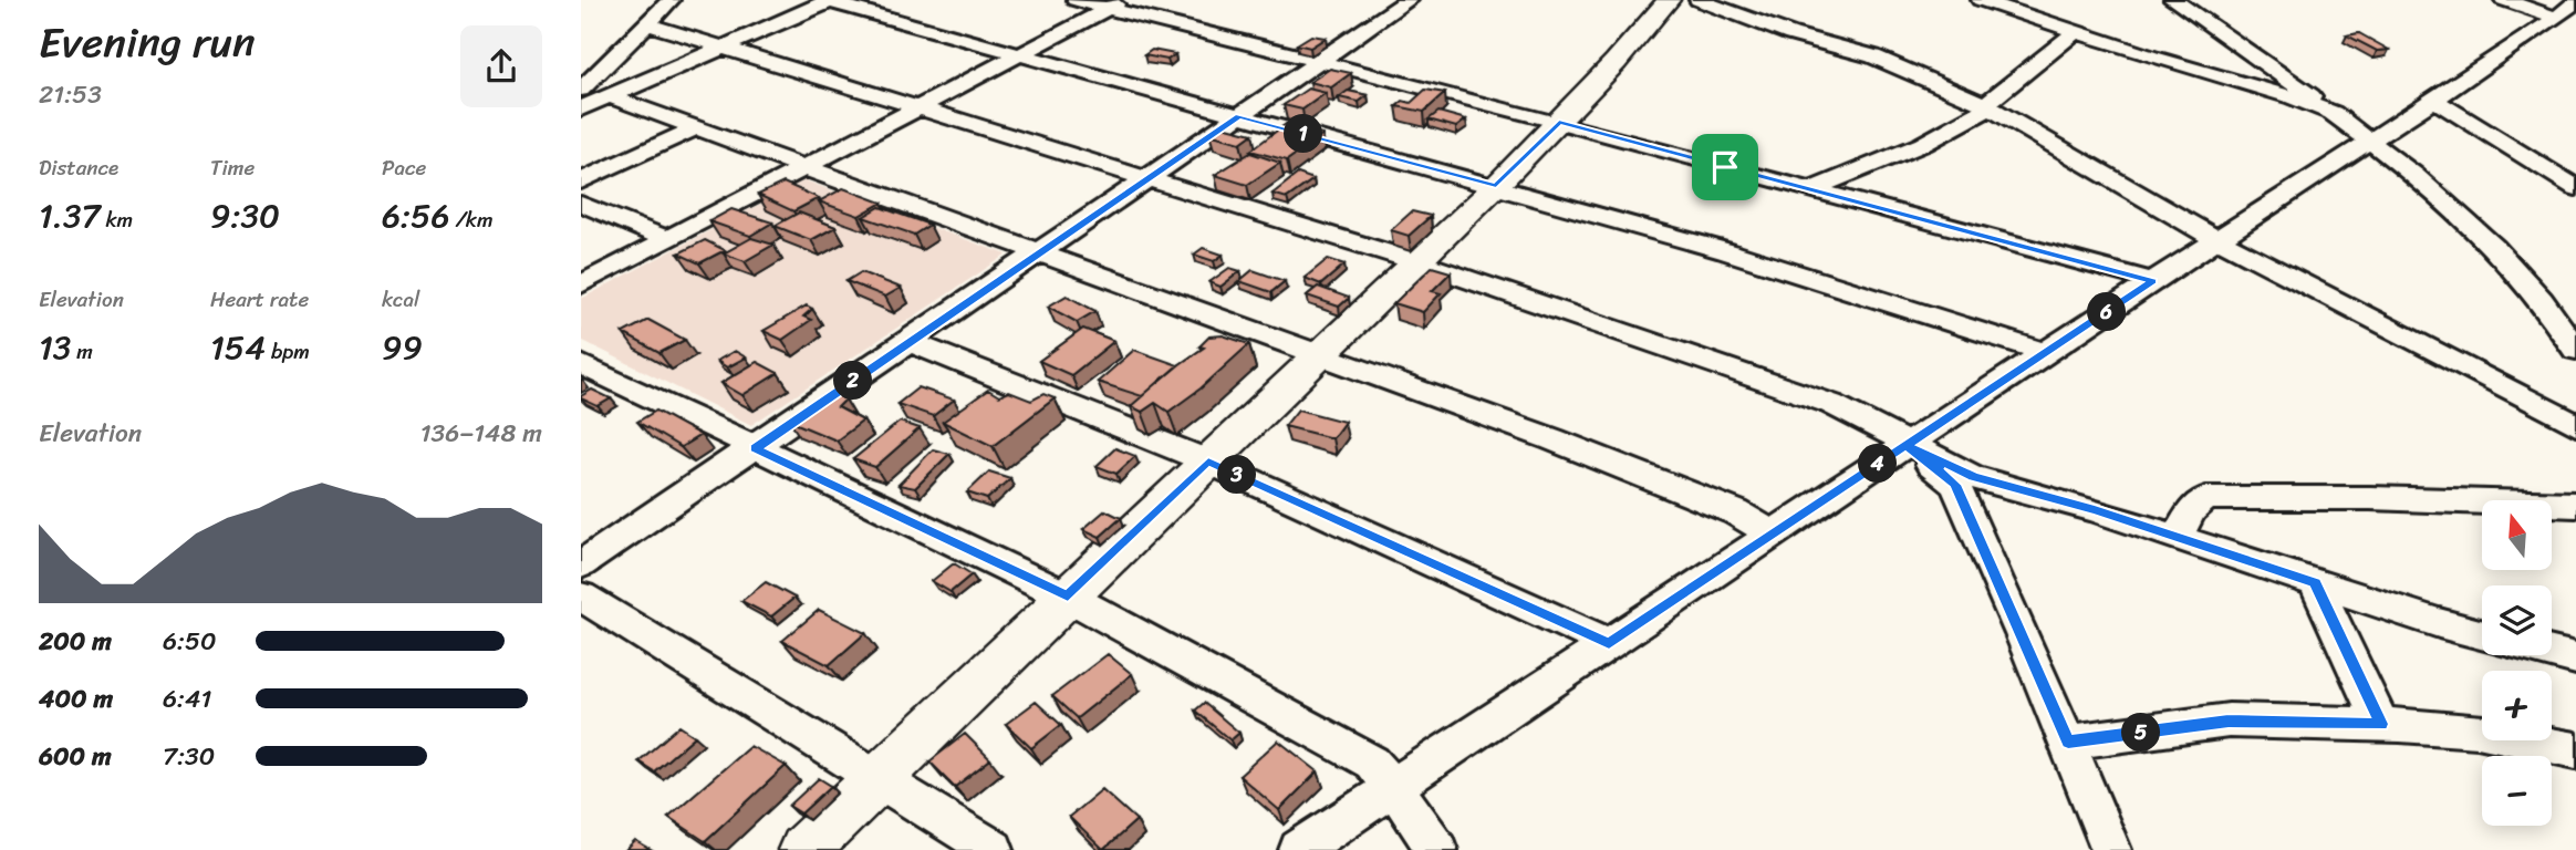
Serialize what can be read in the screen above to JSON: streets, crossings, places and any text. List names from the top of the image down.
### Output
{
  "north": "top",
  "page": {
    "heading": ["Evening run", "21:53"],
    "pins": [
      "1",
      "6",
      "2",
      "4",
      "3",
      "5"
    ],
    "stats": [
      ["Distance", "1.37 km"],
      ["Time", "9:30"],
      ["Pace", "6:56 /km"],
      ["Elevation", "13 m"],
      ["Heart rate", "154 bpm"],
      ["kcal", "99"]
    ],
    "chart": ["Elevation", "136–148 m"],
    "map_buttons": ["+", "−"],
    "list": [
      {
        "name": "200 m",
        "note": "6:50"
      },
      {
        "name": "400 m",
        "note": "6:41"
      },
      {
        "name": "600 m",
        "note": "7:30"
      }
    ]
  }
}
